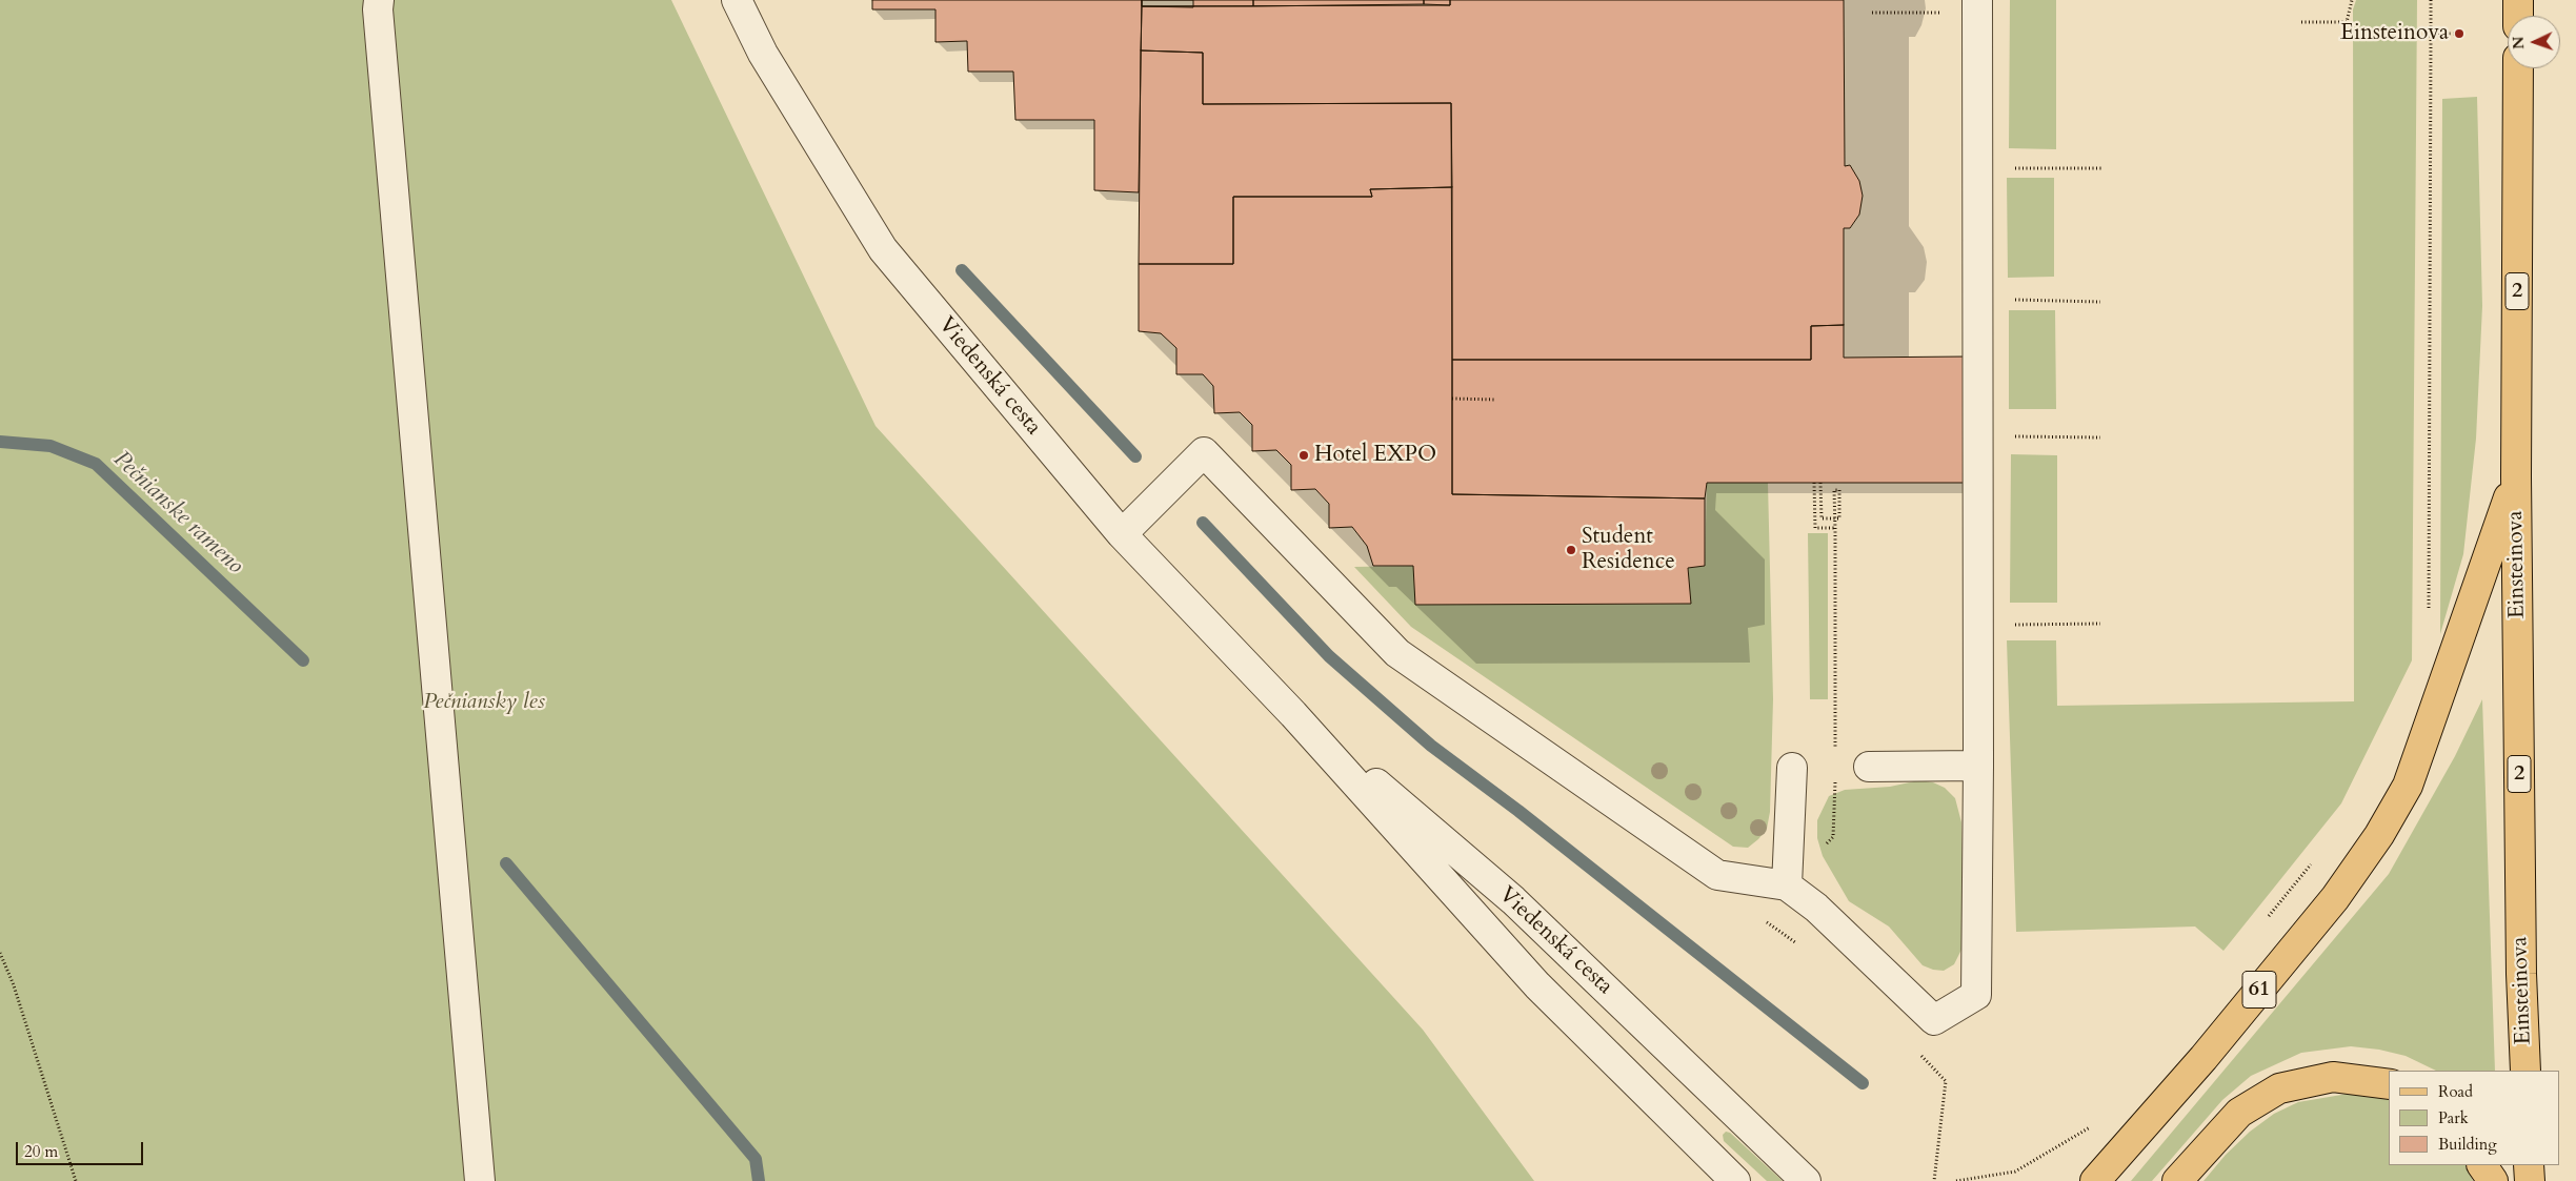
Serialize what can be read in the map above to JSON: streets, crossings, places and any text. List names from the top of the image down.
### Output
{
  "streets": {
    "main road": ["2", "Einsteinova", "61"],
    "street": ["Viedenská cesta"]
  },
  "crossings": [
    ["Einsteinova", "61"]
  ],
  "water": ["Pečnianske rameno"],
  "parks": ["Pečniansky les"],
  "places": ["Einsteinova", "Hotel EXPO", "Student Residence"],
  "legend": ["Road", "Park", "Building"],
  "scale_bar": "20 m",
  "north": "left"
}
